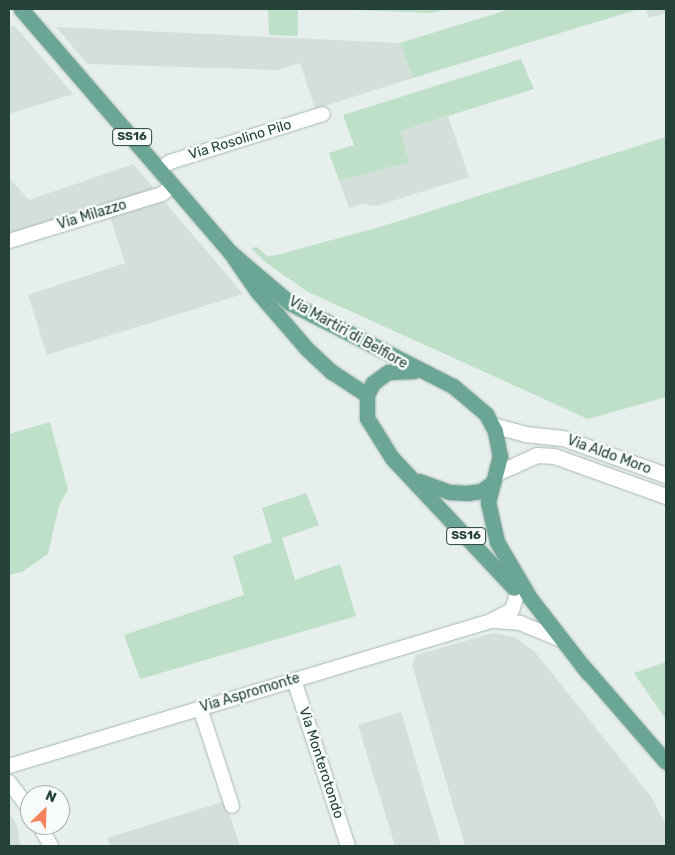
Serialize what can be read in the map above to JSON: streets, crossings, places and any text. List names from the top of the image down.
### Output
{
  "streets": {
    "main road": ["SS16", "Via Martiri di Belfiore"],
    "street": [
      "Via Rosolino Pilo",
      "Via Milazzo",
      "Via Aldo Moro",
      "Via Aspromonte",
      "Via Monterotondo"
    ]
  },
  "crossings": [
    ["SS16", "Via Martiri di Belfiore"],
    ["SS16", "Via Aldo Moro"],
    ["SS16", "Via Aspromonte"],
    ["Via Rosolino Pilo", "Via Martiri di Belfiore"],
    ["Via Milazzo", "Via Martiri di Belfiore"],
    ["Via Martiri di Belfiore", "Via Aldo Moro"],
    ["Via Aspromonte", "Via Monterotondo"]
  ],
  "north": "top right"
}
